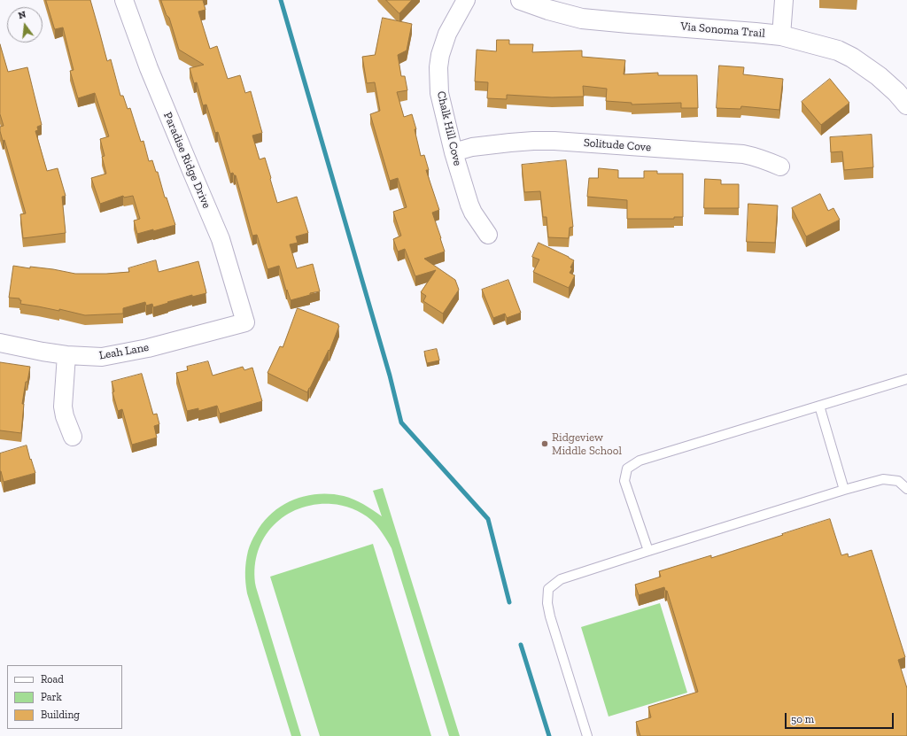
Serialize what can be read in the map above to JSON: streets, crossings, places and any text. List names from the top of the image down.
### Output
{
  "streets": {
    "street": [
      "Via Sonoma Trail",
      "Chalk Hill Cove",
      "Solitude Cove",
      "Paradise Ridge Drive",
      "Leah Lane"
    ]
  },
  "crossings": [
    ["Chalk Hill Cove", "Solitude Cove"],
    ["Paradise Ridge Drive", "Leah Lane"]
  ],
  "places": ["Ridgeview Middle School"],
  "legend": ["Road", "Park", "Building"],
  "scale_bar": "50 m",
  "north": "top"
}
